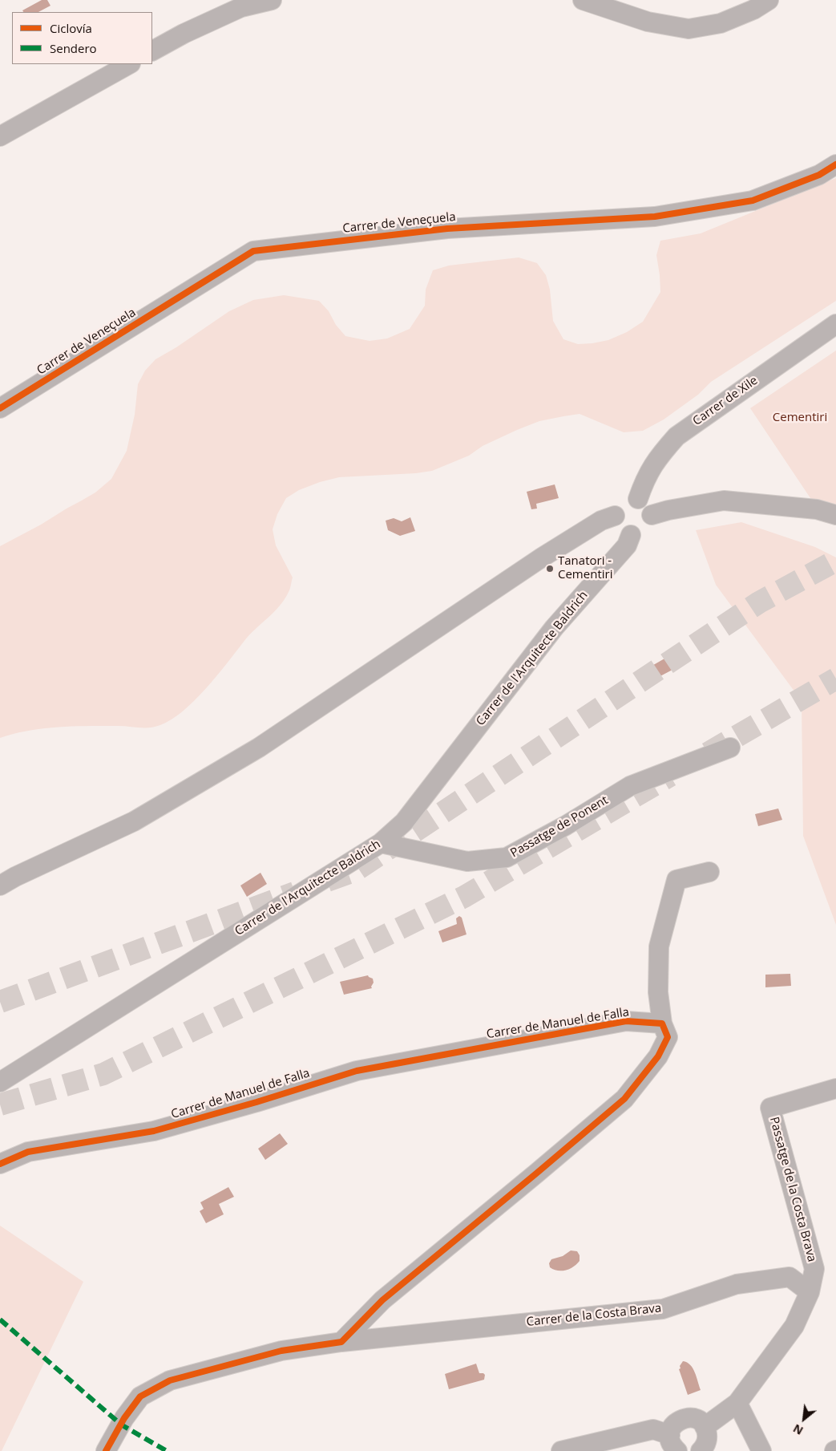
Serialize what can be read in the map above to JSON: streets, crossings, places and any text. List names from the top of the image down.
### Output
{
  "streets": {
    "street": [
      "Carrer de Veneçuela",
      "Carrer de Xile",
      "Carrer de l'Arquitecte Baldrich",
      "Passatge de Ponent",
      "Carrer de Manuel de Falla",
      "Passatge de la Costa Brava",
      "Carrer de la Costa Brava"
    ]
  },
  "crossings": [
    ["Carrer de Xile", "Carrer de l'Arquitecte Baldrich"],
    ["Carrer de l'Arquitecte Baldrich", "Passatge de Ponent"],
    ["Passatge de la Costa Brava", "Carrer de la Costa Brava"]
  ],
  "parks": ["Cementiri"],
  "places": ["Tanatori - Cementiri"],
  "legend": ["Ciclovía", "Sendero"],
  "north": "bottom left"
}
